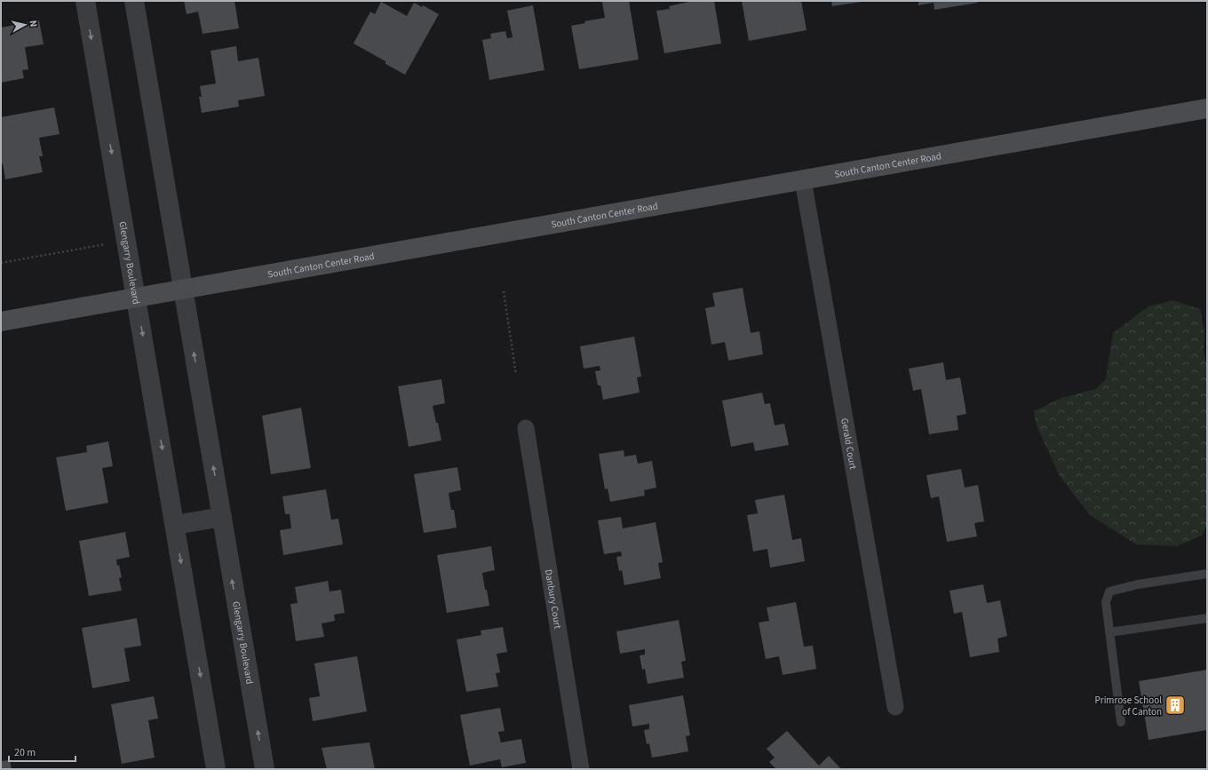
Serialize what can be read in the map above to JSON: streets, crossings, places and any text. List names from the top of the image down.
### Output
{
  "streets": {
    "main road": ["South Canton Center Road"],
    "street": ["Glengarry Boulevard", "Gerald Court", "Danbury Court"]
  },
  "crossings": [
    ["South Canton Center Road", "Glengarry Boulevard"],
    ["South Canton Center Road", "Gerald Court"]
  ],
  "places": {
    "building": ["Primrose School of Canton"]
  },
  "scale_bar": "20 m",
  "north": "right"
}
